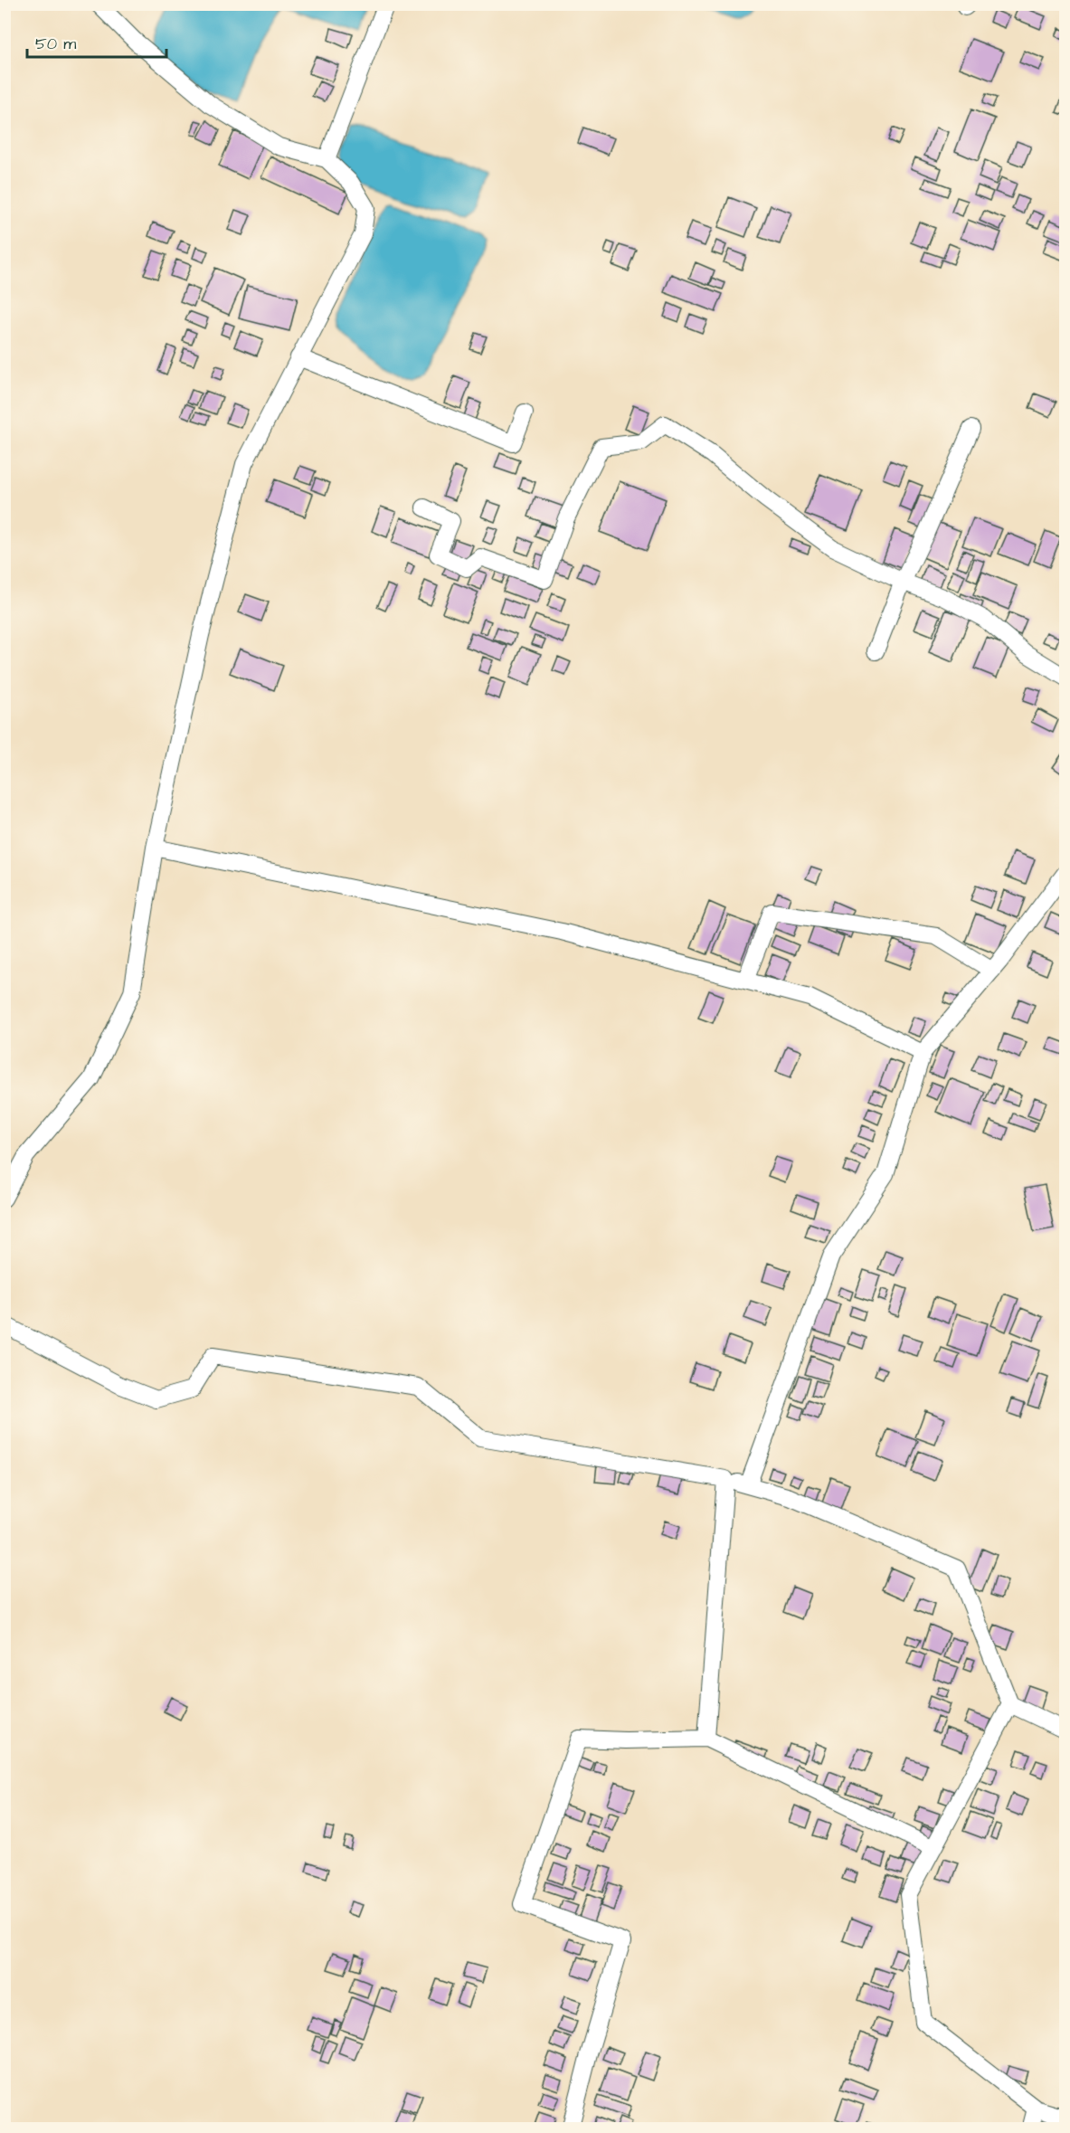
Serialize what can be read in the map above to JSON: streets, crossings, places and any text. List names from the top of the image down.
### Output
{
  "scale_bar": "50 m"
}
